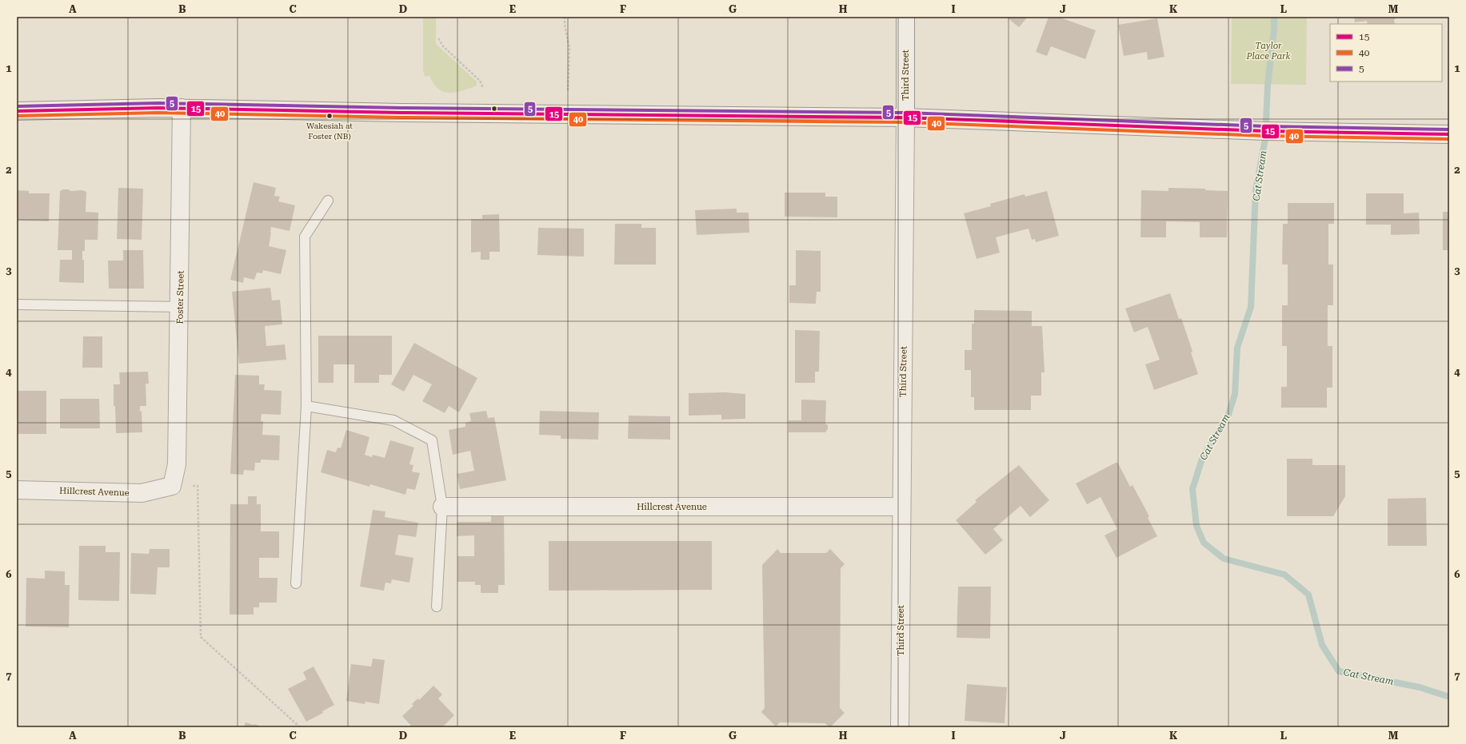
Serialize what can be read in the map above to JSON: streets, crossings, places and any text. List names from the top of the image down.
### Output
{
  "streets": {
    "street": ["Third Street", "Foster Street", "Hillcrest Avenue"]
  },
  "crossings": [
    ["Third Street", "Hillcrest Avenue"],
    ["Foster Street", "Hillcrest Avenue"]
  ],
  "water": ["Cat Stream"],
  "parks": ["Taylor Place Park"],
  "places": ["Wakesiah at Foster (NB)"],
  "lines": ["transit line 5", "transit line 15", "transit line 40"],
  "legend": ["15", "40", "5"],
  "grid": {
    "columns": [
      "A",
      "B",
      "C",
      "D",
      "E",
      "F",
      "G",
      "H",
      "I",
      "J",
      "K",
      "L",
      "M"
    ],
    "rows": [
      "1",
      "2",
      "3",
      "4",
      "5",
      "6",
      "7"
    ]
  }
}
